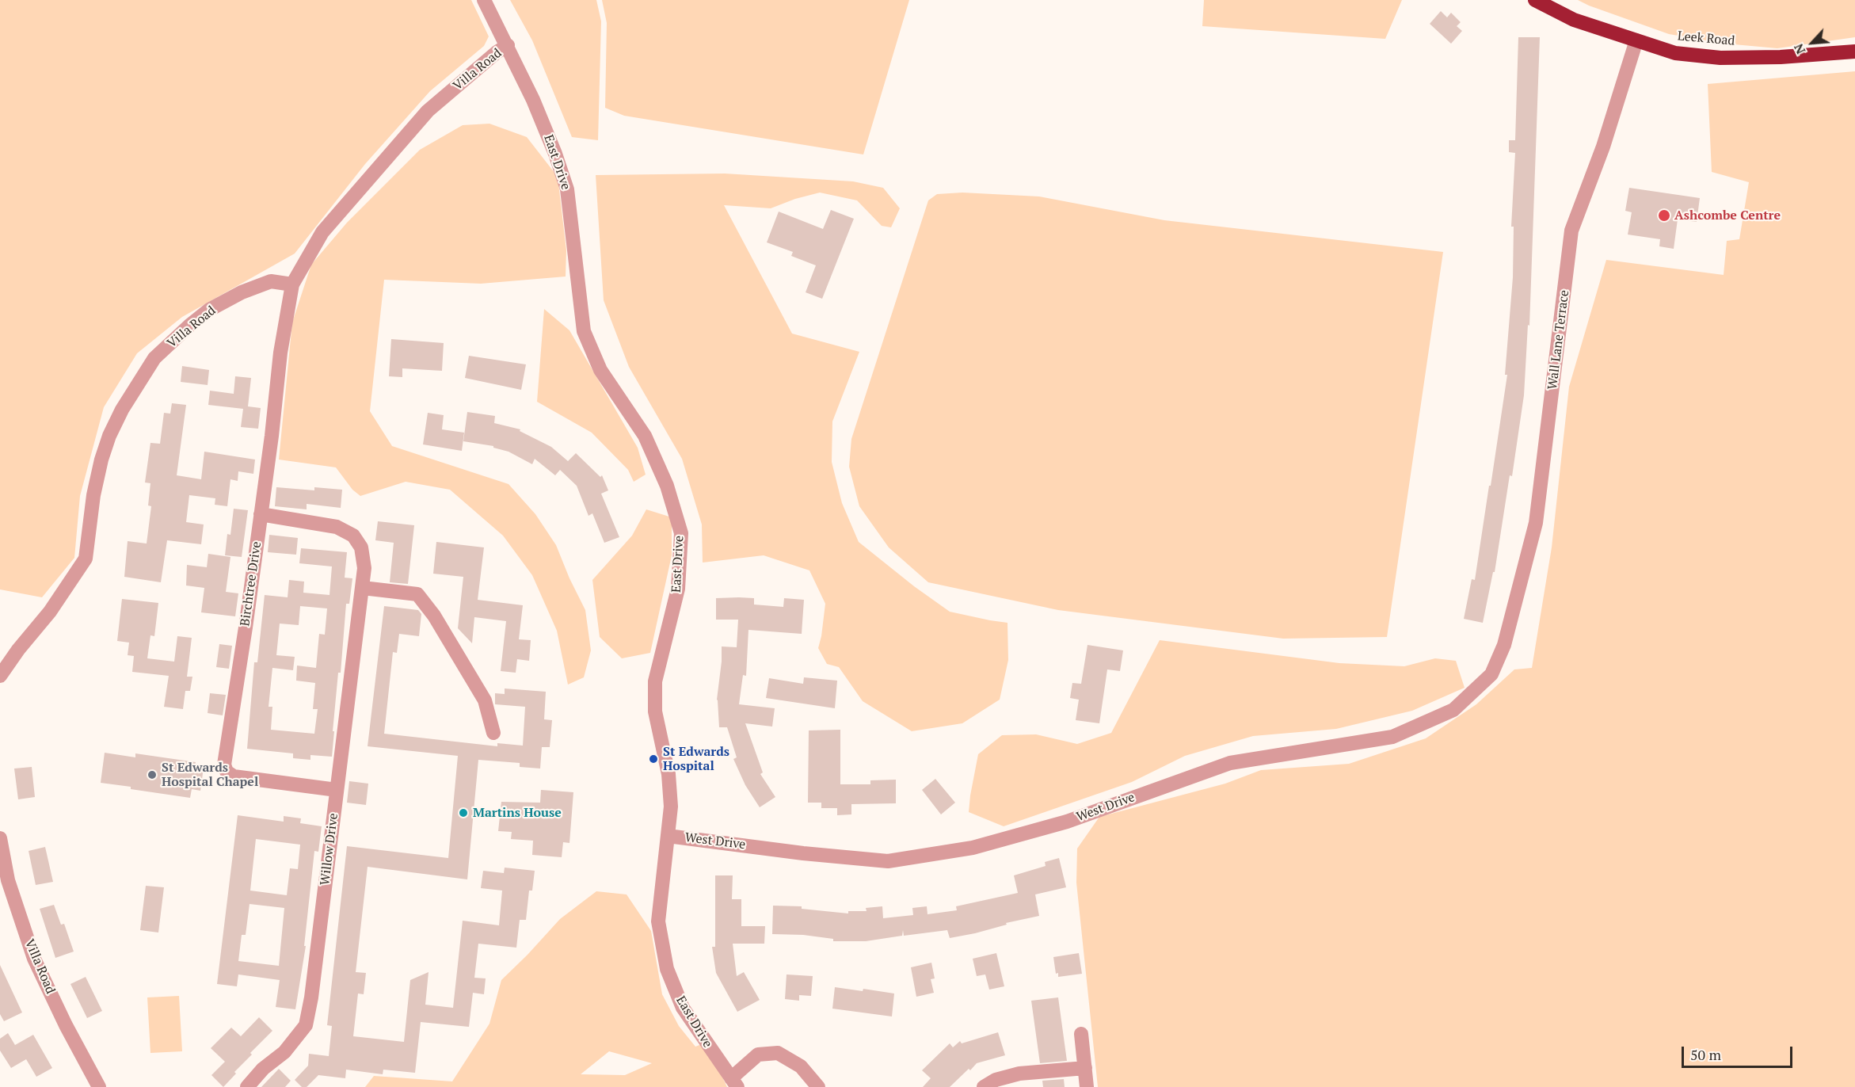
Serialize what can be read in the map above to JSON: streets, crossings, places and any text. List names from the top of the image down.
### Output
{
  "streets": {
    "highway": ["Leek Road"],
    "street": [
      "Villa Road",
      "East Drive",
      "Wall Lane Terrace",
      "Birchtree Drive",
      "West Drive",
      "Willow Drive"
    ]
  },
  "crossings": [
    ["Leek Road", "Wall Lane Terrace"],
    ["Villa Road", "East Drive"],
    ["Villa Road", "Birchtree Drive"],
    ["East Drive", "West Drive"],
    ["Wall Lane Terrace", "West Drive"],
    ["Birchtree Drive", "Willow Drive"]
  ],
  "places": [
    "Ashcombe Centre",
    "St Edwards Hospital",
    "St Edwards Hospital Chapel",
    "Martins House"
  ],
  "scale_bar": "50 m",
  "north": "bottom left"
}
